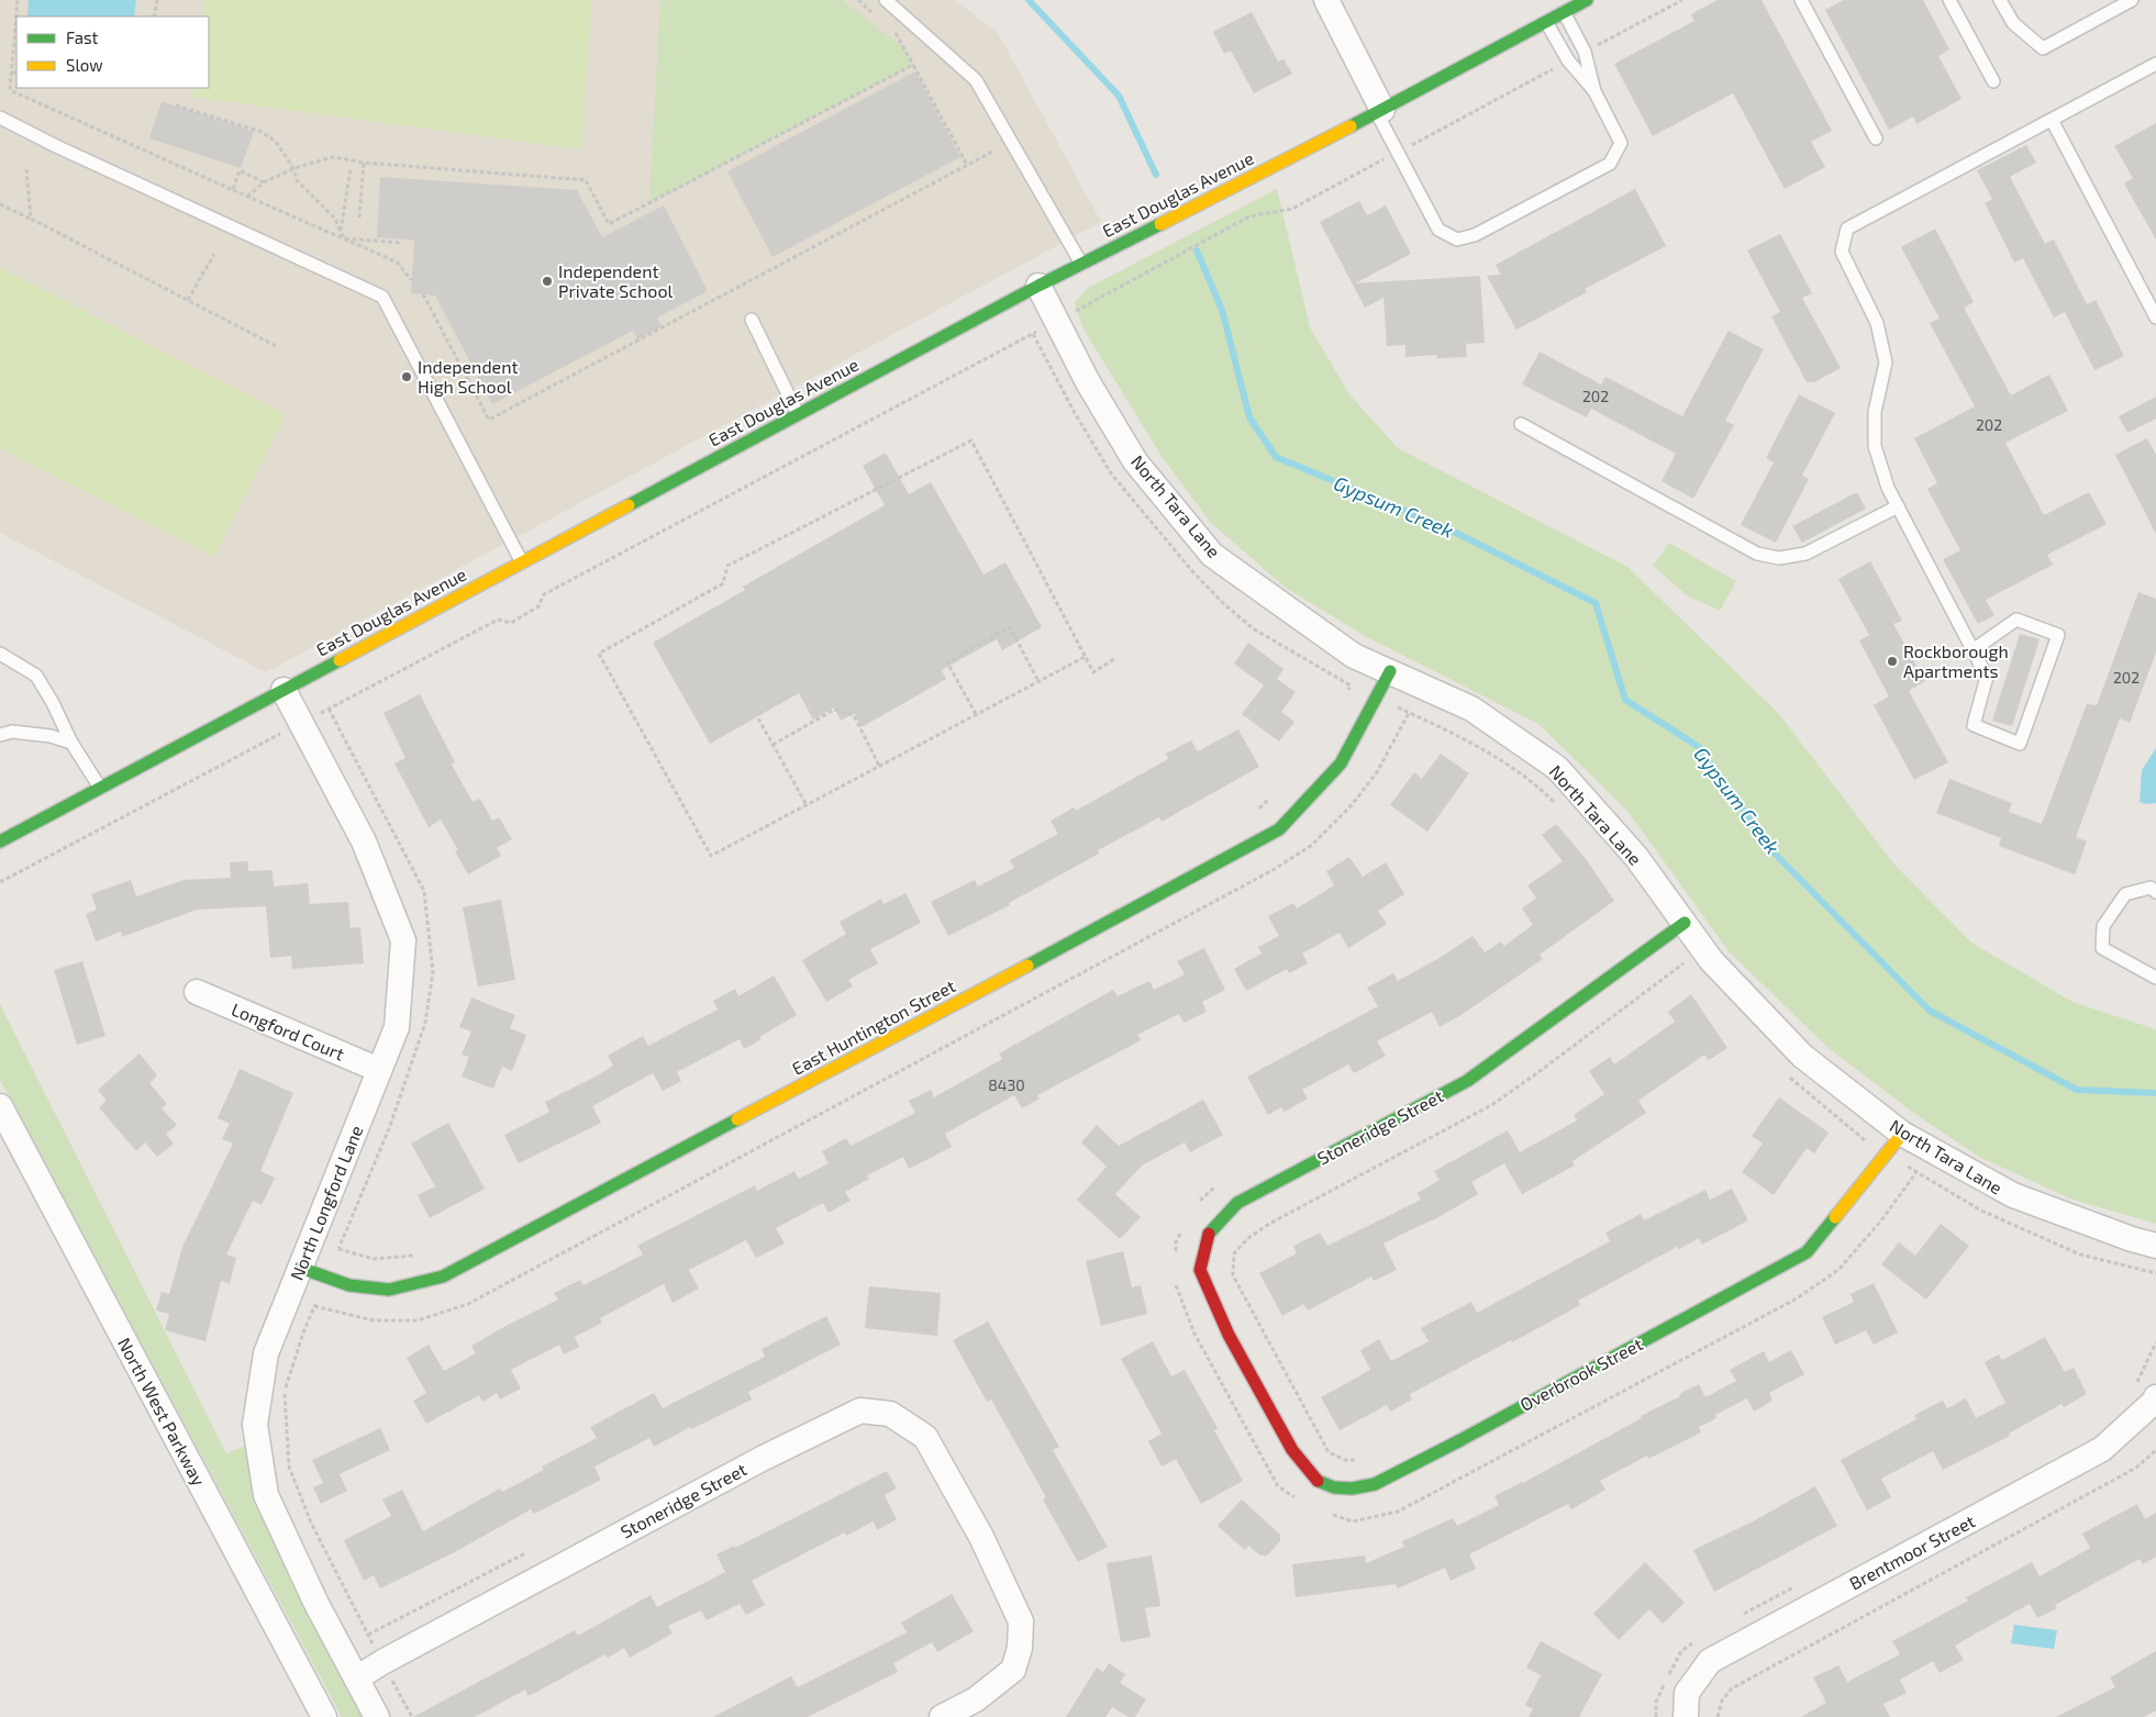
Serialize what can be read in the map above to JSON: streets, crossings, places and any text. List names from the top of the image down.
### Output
{
  "streets": {
    "street": [
      "East Douglas Avenue",
      "North Tara Lane",
      "East Huntington Street",
      "Longford Court",
      "Stoneridge Street",
      "North Longford Lane",
      "Overbrook Street",
      "North West Parkway",
      "Brentmoor Street"
    ]
  },
  "crossings": [
    ["East Douglas Avenue", "North Tara Lane"],
    ["East Douglas Avenue", "North Longford Lane"],
    ["North Tara Lane", "East Huntington Street"],
    ["North Tara Lane", "Stoneridge Street"],
    ["North Tara Lane", "Overbrook Street"],
    ["East Huntington Street", "North Longford Lane"],
    ["Longford Court", "North Longford Lane"],
    ["Stoneridge Street", "North Longford Lane"],
    ["Stoneridge Street", "Overbrook Street"]
  ],
  "water": ["Gypsum Creek"],
  "places": ["Independent Private School", "Independent High School", "Rockborough Apartments"],
  "house_numbers": [
    "202",
    "202",
    "202",
    "8430"
  ],
  "legend": ["Fast", "Slow"]
}
